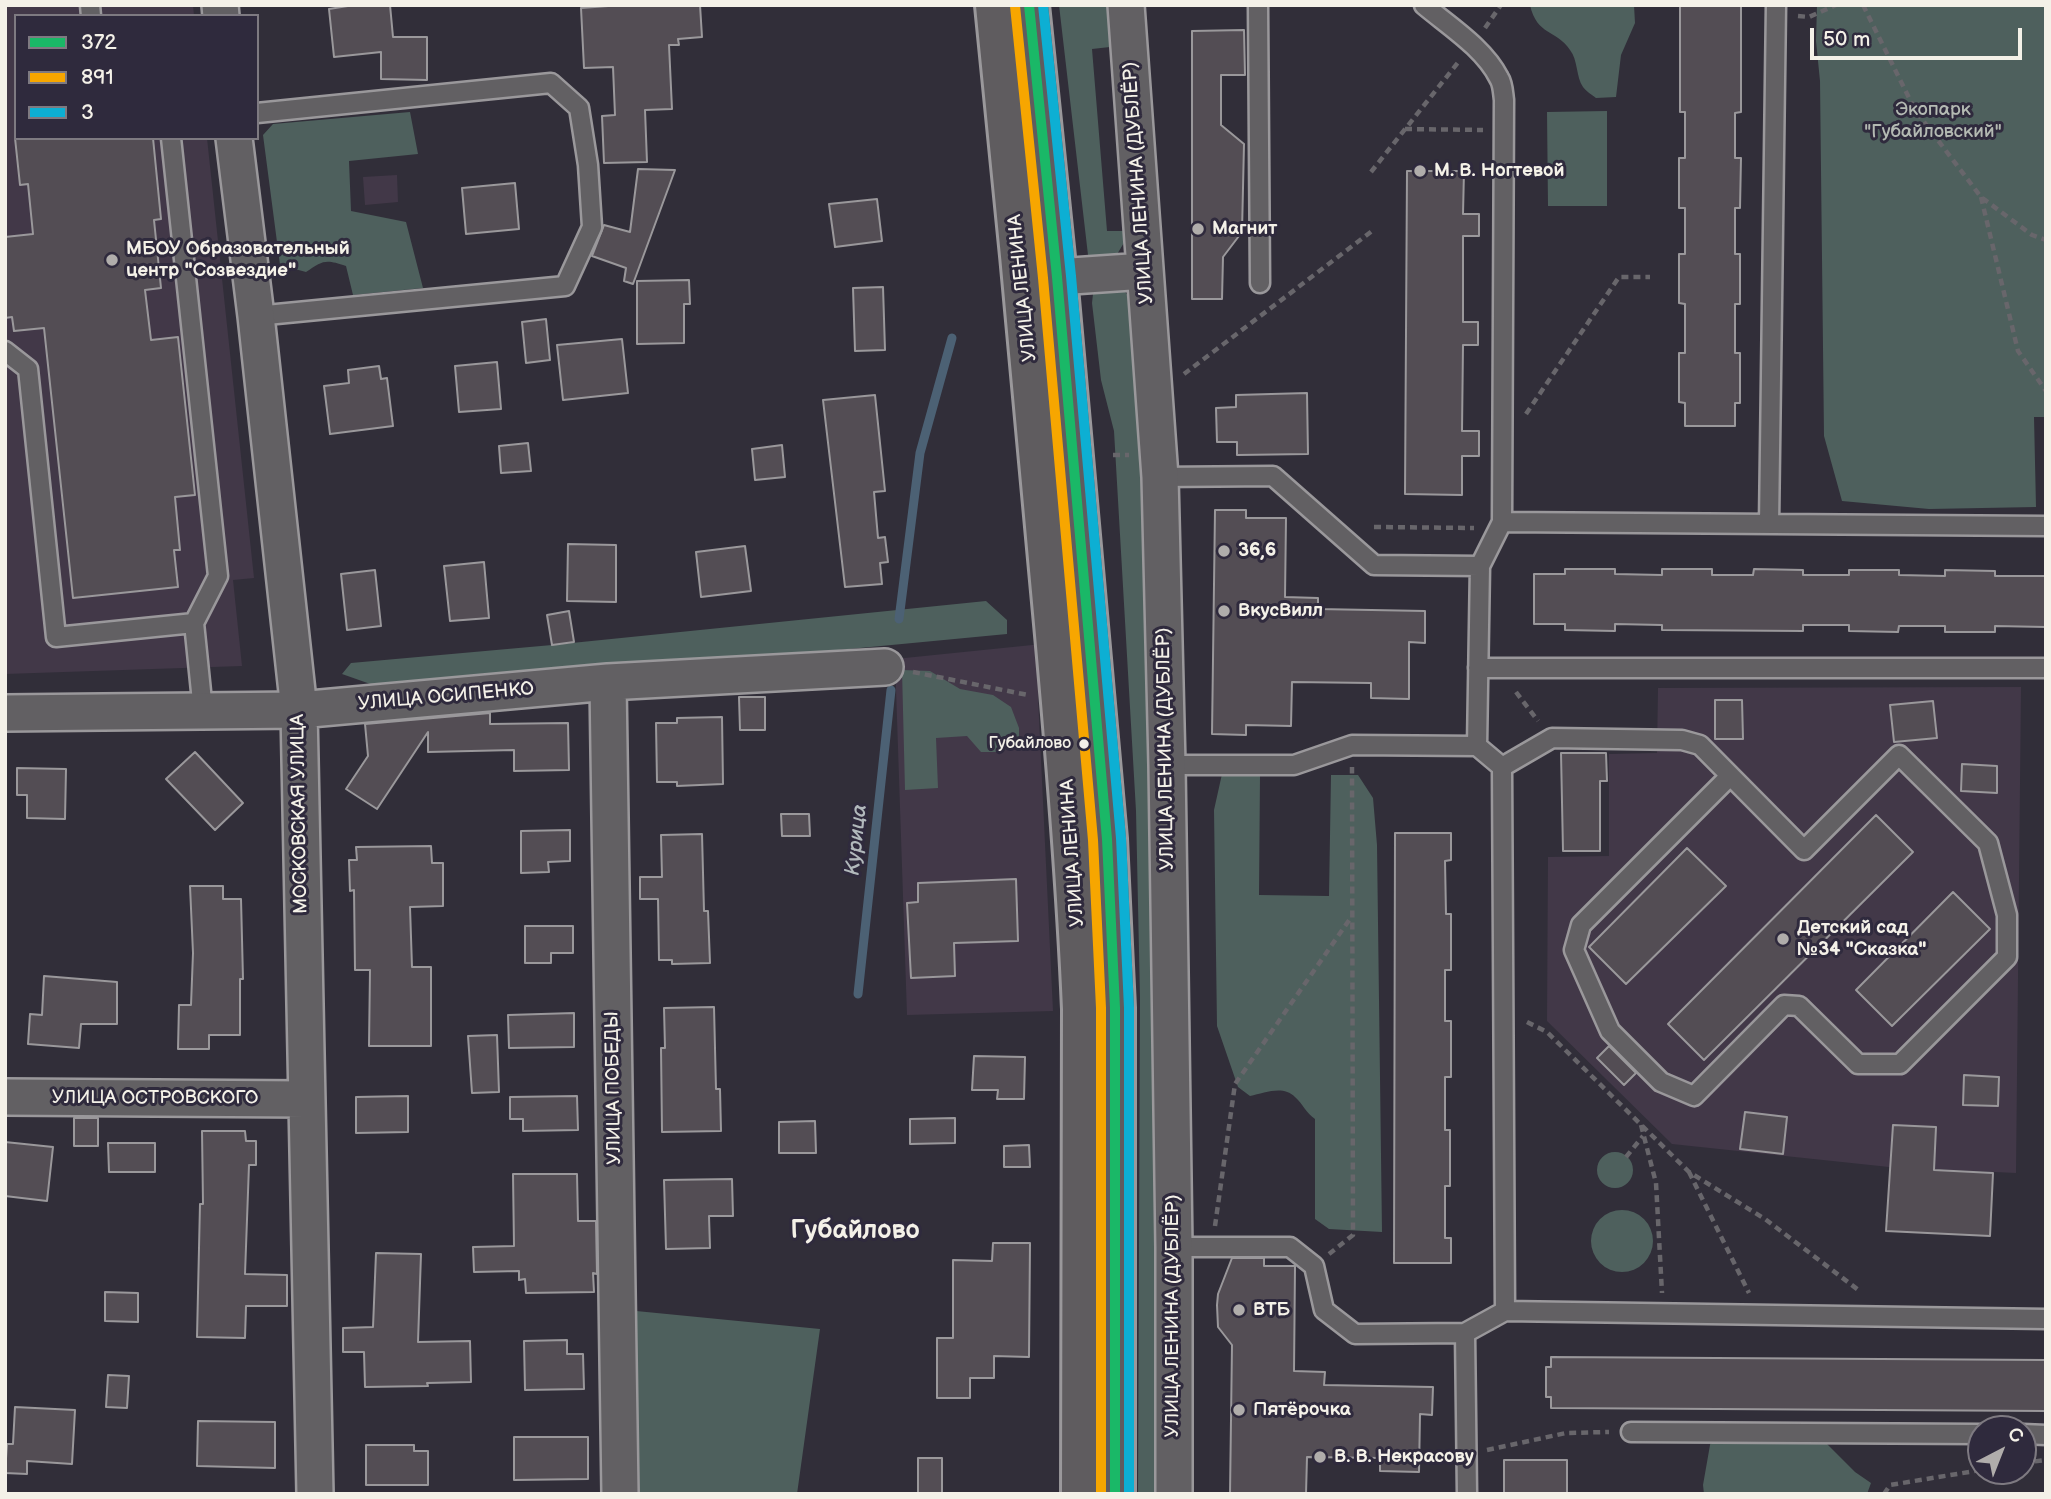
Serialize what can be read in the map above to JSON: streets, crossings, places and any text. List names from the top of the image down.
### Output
{
  "streets": {
    "main road": ["УЛИЦА ЛЕНИНА"],
    "street": [
      "УЛИЦА ЛЕНИНА (ДУБЛЁР)",
      "УЛИЦА ОСИПЕНКО",
      "МОСКОВСКАЯ УЛИЦА",
      "УЛИЦА ПОБЕДЫ",
      "УЛИЦА ОСТРОВСКОГО"
    ]
  },
  "crossings": [
    ["УЛИЦА ОСИПЕНКО", "МОСКОВСКАЯ УЛИЦА"],
    ["УЛИЦА ОСИПЕНКО", "УЛИЦА ПОБЕДЫ"],
    ["МОСКОВСКАЯ УЛИЦА", "УЛИЦА ОСТРОВСКОГО"]
  ],
  "districts": ["Губайлово"],
  "water": ["Курица"],
  "parks": ["Экопарк \"Губайловский\""],
  "places": [
    "М. В. Ногтевой",
    "Магнит",
    "МБОУ Образовательный центр \"Созвездие\"",
    "36,6",
    "ВкусВилл",
    "Губайлово",
    "Детский сад №34 \"Сказка\"",
    "ВТБ",
    "Пятёрочка",
    "В. В. Некрасову"
  ],
  "lines": ["transit line 372", "transit line 3", "transit line 891"],
  "legend": ["372", "891", "3"],
  "scale_bar": "50 m",
  "north": "top right"
}
